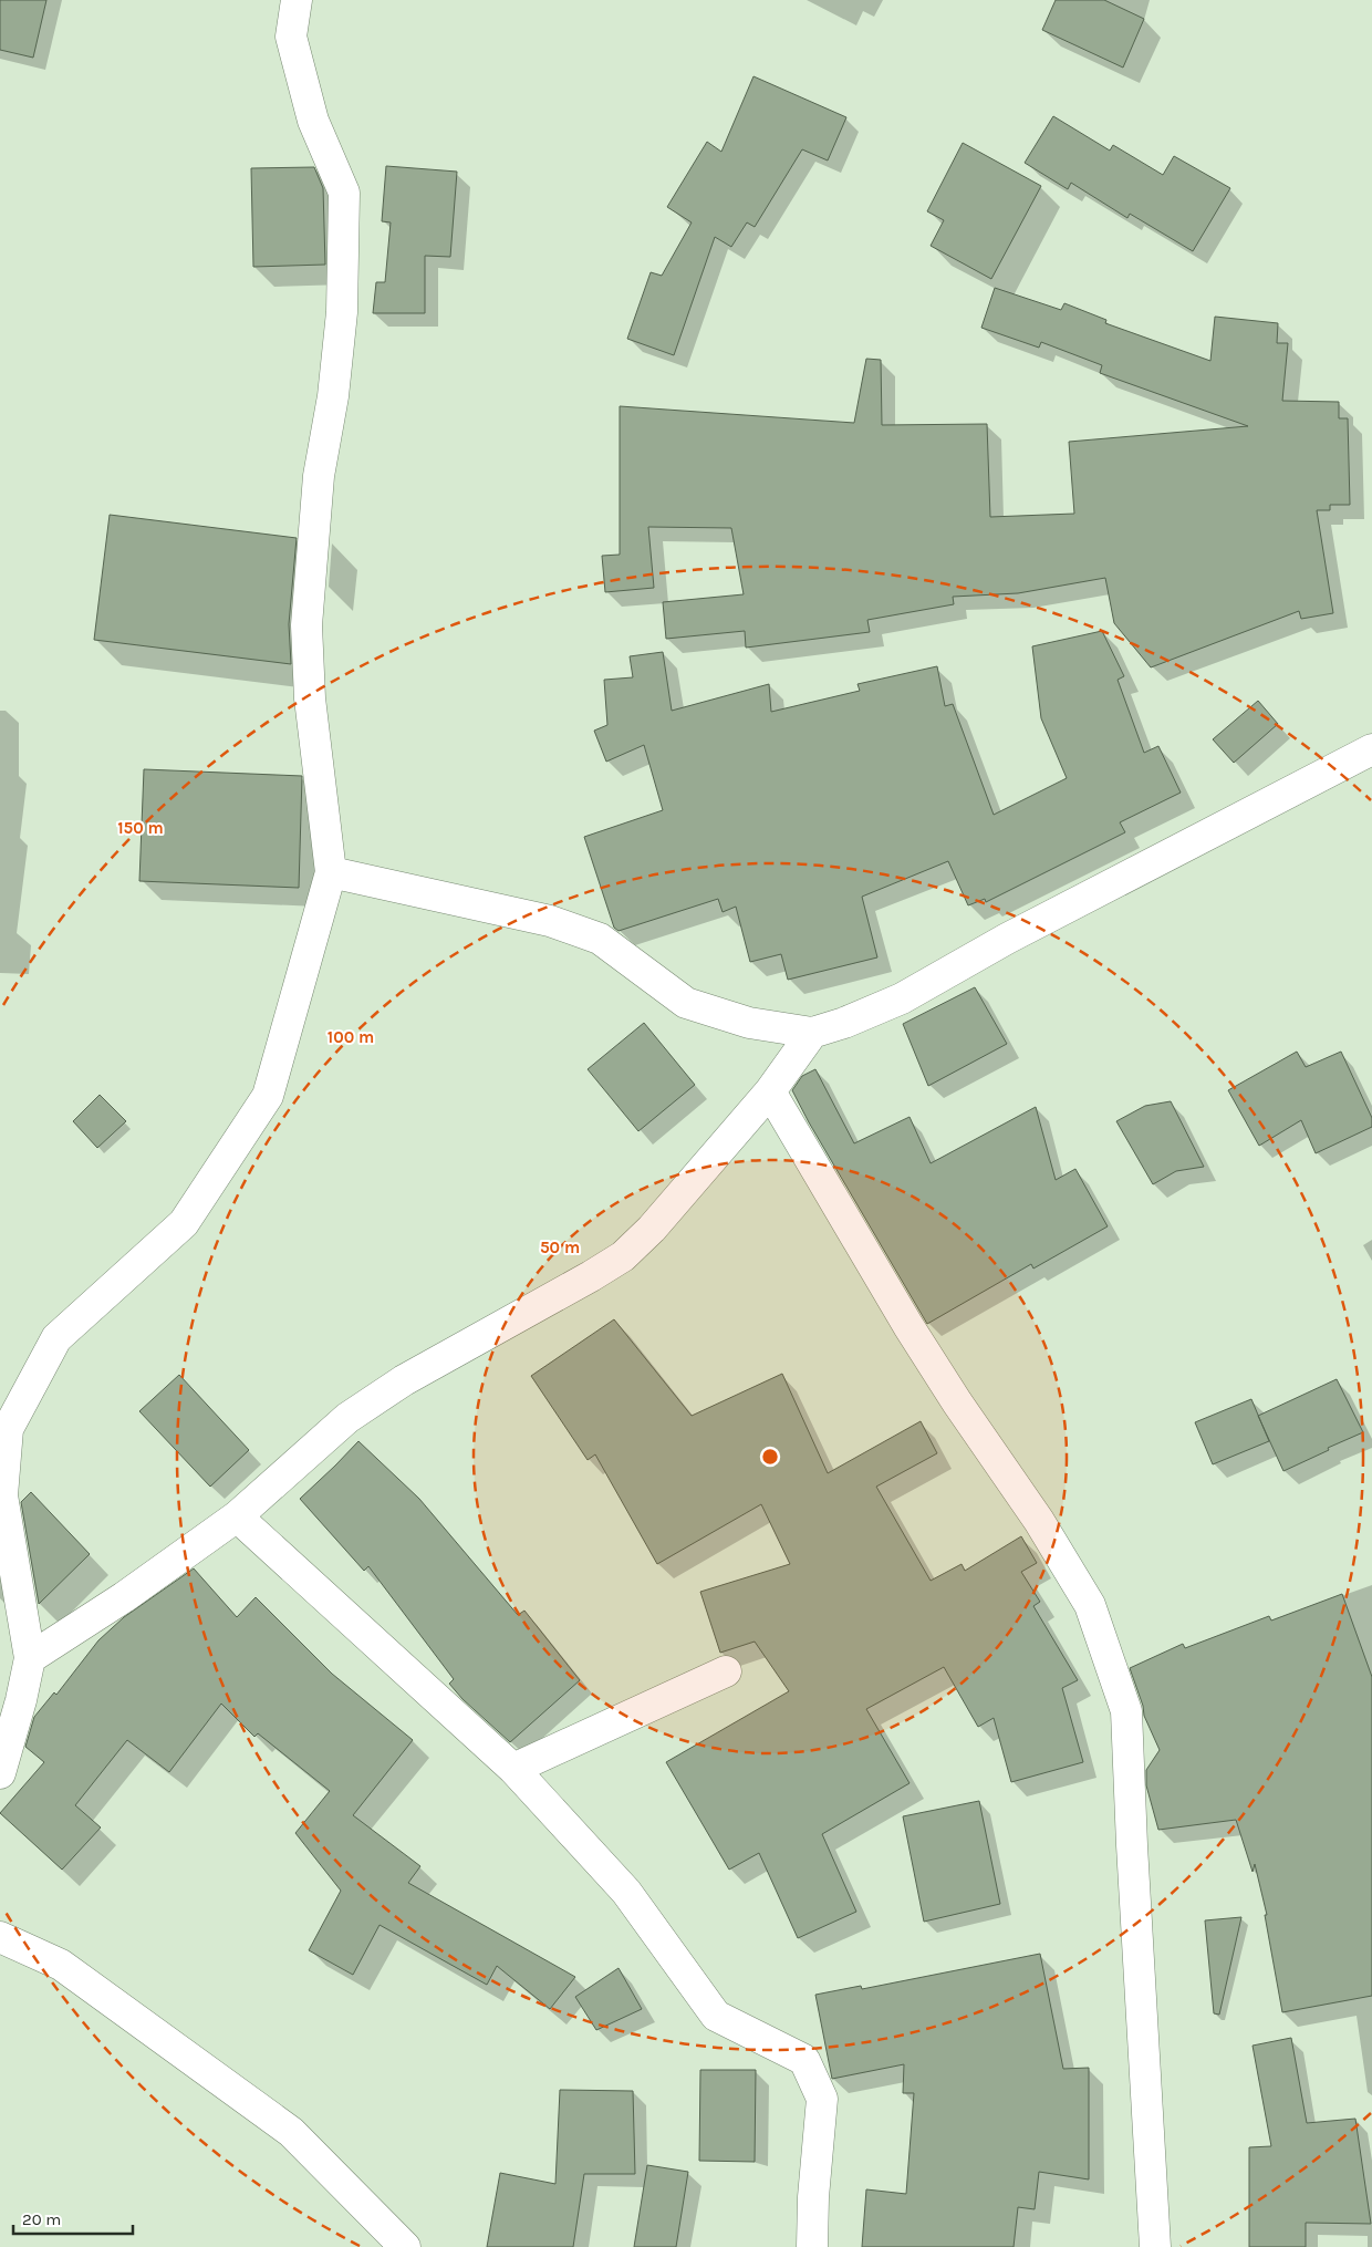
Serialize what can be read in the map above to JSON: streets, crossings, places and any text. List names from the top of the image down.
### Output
{
  "scale_bar": "20 m",
  "rings": ["150 m", "100 m", "50 m"]
}
